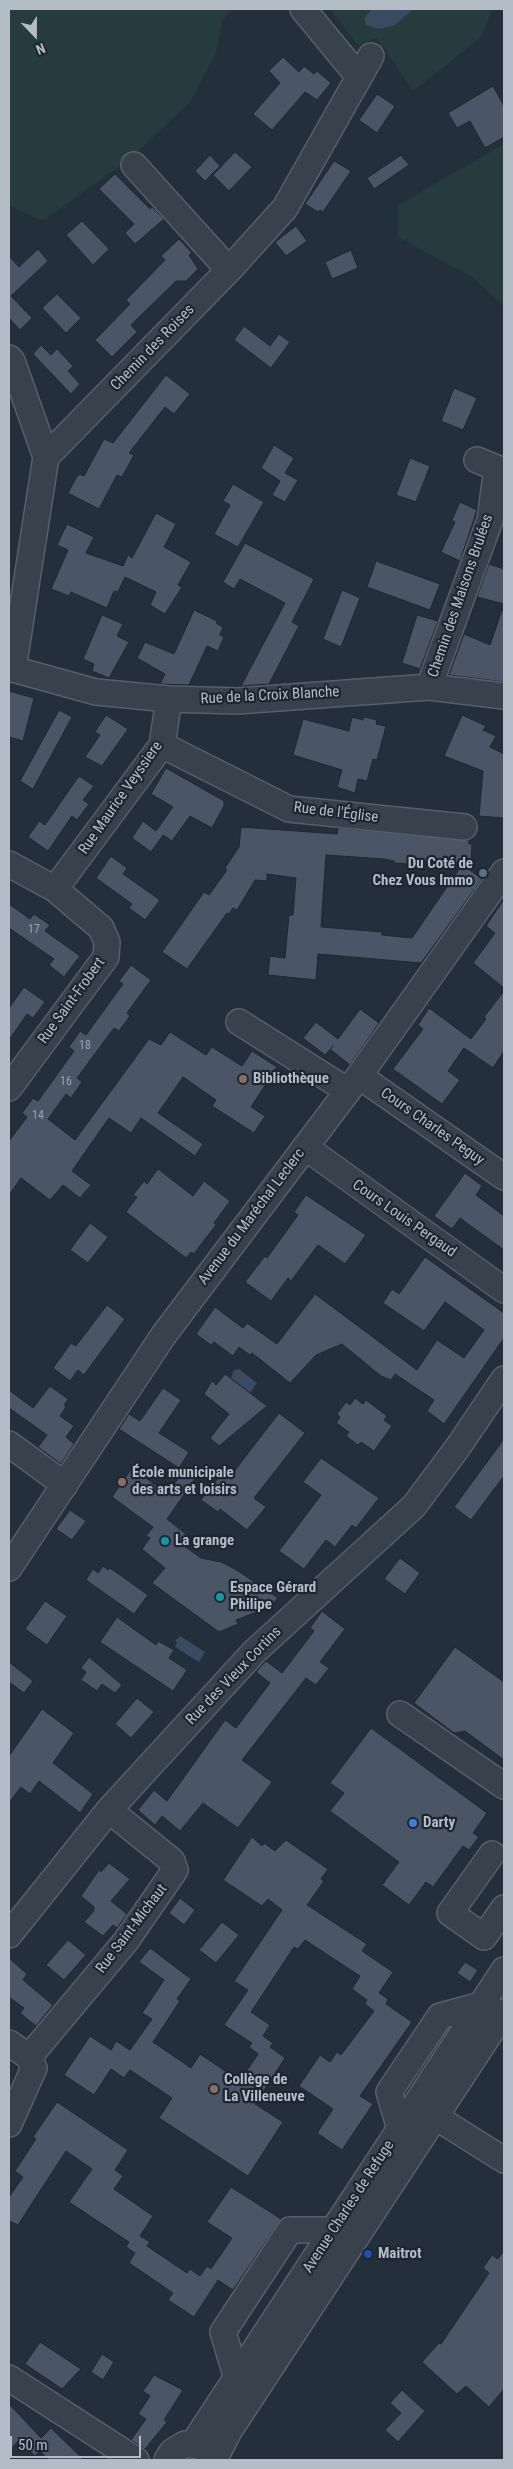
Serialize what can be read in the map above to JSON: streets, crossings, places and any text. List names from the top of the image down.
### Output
{
  "streets": {
    "street": [
      "Chemin des Roises",
      "Chemin des Maisons Brulées",
      "Rue de la Croix Blanche",
      "Rue Maurice Veyssiere",
      "Rue de l'Église",
      "Rue Saint-Frobert",
      "Cours Charles Peguy",
      "Avenue du Maréchal Leclerc",
      "Cours Louis Pergaud",
      "Rue des Vieux Cortins",
      "Rue Saint-Michaut",
      "Avenue Charles de Refuge"
    ]
  },
  "crossings": [
    ["Chemin des Maisons Brulées", "Rue de la Croix Blanche"],
    ["Rue de la Croix Blanche", "Rue Maurice Veyssiere"],
    ["Rue Maurice Veyssiere", "Rue de l'Église"],
    ["Rue Maurice Veyssiere", "Rue Saint-Frobert"],
    ["Cours Charles Peguy", "Avenue du Maréchal Leclerc"],
    ["Avenue du Maréchal Leclerc", "Cours Louis Pergaud"],
    ["Rue des Vieux Cortins", "Rue Saint-Michaut"]
  ],
  "places": [
    "Du Coté de Chez Vous Immo",
    "Bibliothèque",
    "École municipale des arts et loisirs",
    "La grange",
    "Espace Gérard Philipe",
    "Darty",
    "Collège de La Villeneuve",
    "Maitrot"
  ],
  "house_numbers": [
    "17",
    "18",
    "16",
    "14"
  ],
  "scale_bar": "50 m",
  "north": "bottom"
}
